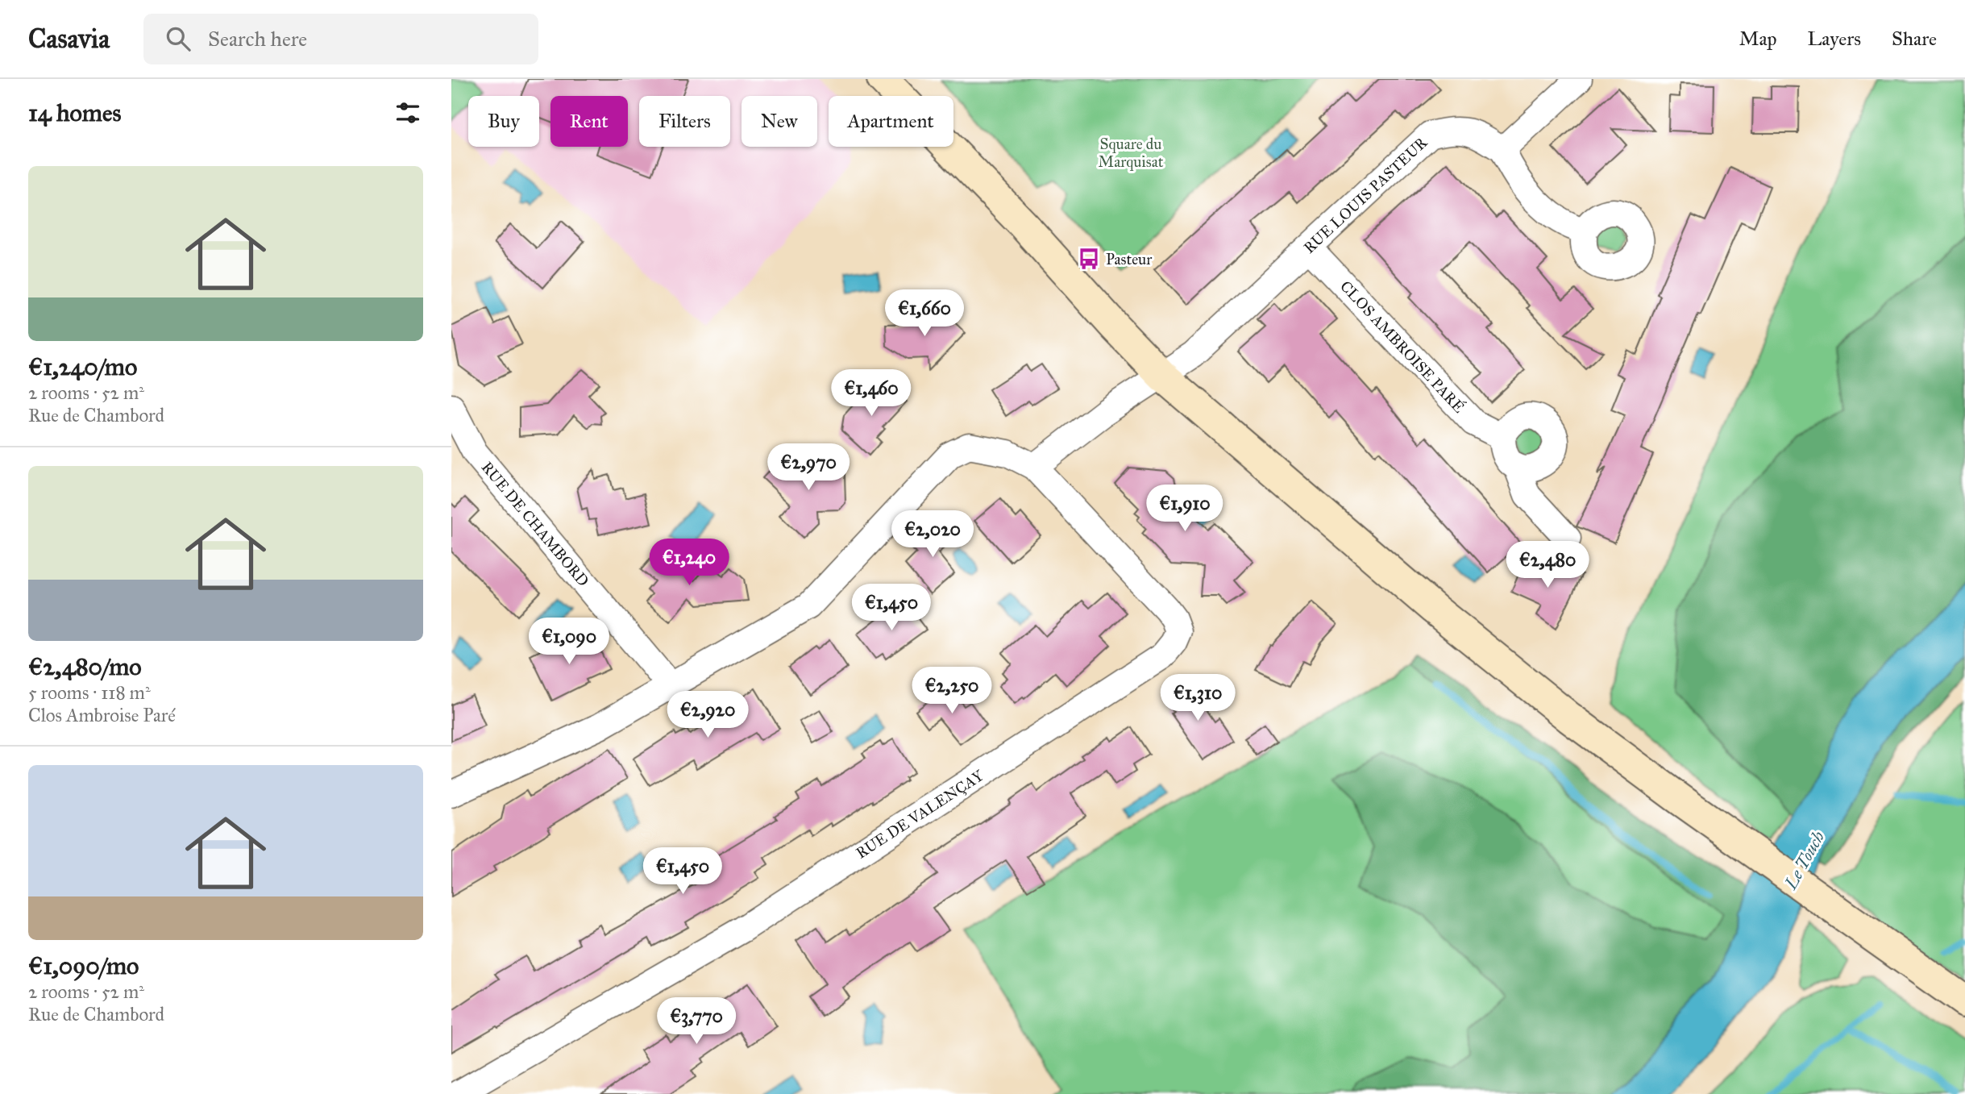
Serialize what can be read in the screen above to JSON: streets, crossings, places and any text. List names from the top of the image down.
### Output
{
  "streets": {
    "street": [
      "RUE LOUIS PASTEUR",
      "CLOS AMBROISE PARÉ",
      "RUE DE CHAMBORD",
      "RUE DE VALENÇAY"
    ]
  },
  "crossings": [
    ["RUE LOUIS PASTEUR", "CLOS AMBROISE PARÉ"]
  ],
  "water": ["Le Touch"],
  "parks": ["Square du Marquisat"],
  "places": {
    "bus stop": ["Pasteur"]
  },
  "page": {
    "header": "Casavia",
    "search": "Search here",
    "nav": ["Map", "Layers", "Share"],
    "heading": "14 homes",
    "chip": [
      "Buy",
      "Rent",
      "Filters",
      "New",
      "Apartment"
    ],
    "list": [
      {
        "name": "€1,240/mo",
        "note": "2 rooms · 52 m² · Rue de Chambord"
      },
      {
        "name": "€2,480/mo",
        "note": "5 rooms · 118 m² · Clos Ambroise Paré"
      },
      {
        "name": "€1,090/mo",
        "note": "2 rooms · 52 m² · Rue de Chambord"
      }
    ],
    "price": [
      "€1,660",
      "€1,460",
      "€2,970",
      "€1,910",
      "€2,020",
      "€1,240",
      "€2,480",
      "€1,450",
      "€1,090",
      "€2,250",
      "€1,310",
      "€2,920",
      "€1,450",
      "€3,770"
    ]
  }
}
